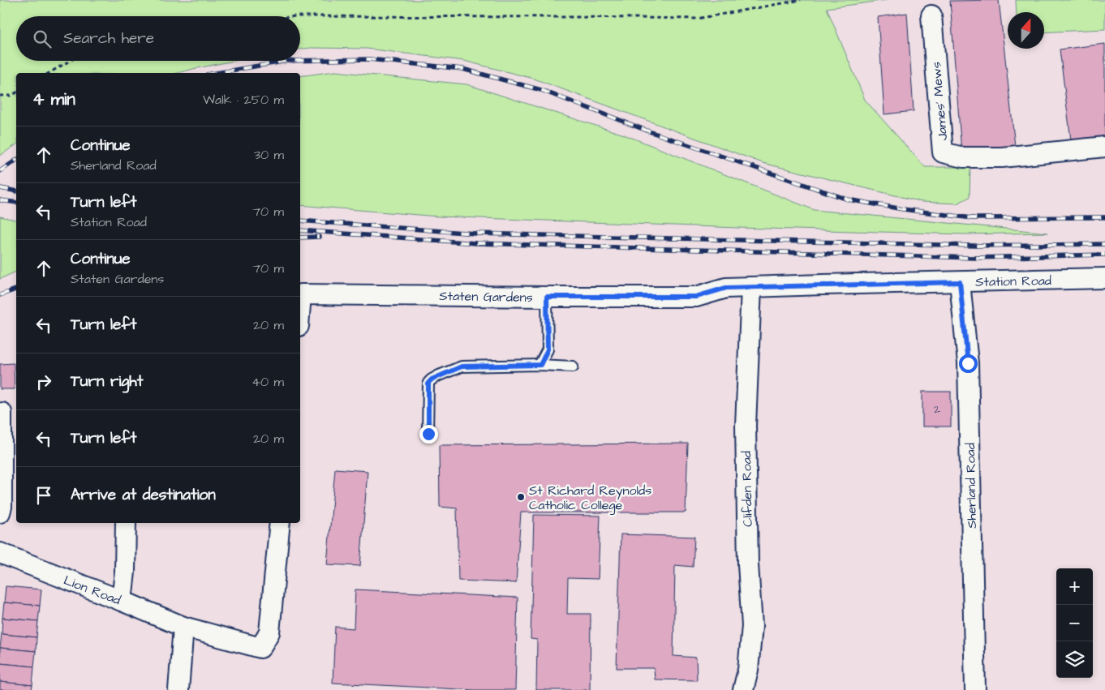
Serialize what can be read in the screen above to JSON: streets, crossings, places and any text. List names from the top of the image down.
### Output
{
  "streets": {
    "street": [
      "James' Mews",
      "Station Road",
      "Staten Gardens",
      "Sherland Road",
      "Clifden Road",
      "Lion Road"
    ]
  },
  "crossings": [
    ["Station Road", "Staten Gardens"],
    ["Station Road", "Sherland Road"],
    ["Station Road", "Clifden Road"],
    ["Staten Gardens", "Clifden Road"]
  ],
  "places": ["St Richard Reynolds Catholic College"],
  "house_numbers": ["2"],
  "north": "top",
  "page": {
    "search": "Search here",
    "heading": ["4 min", "Walk · 250 m"],
    "list": [
      ["Continue", "Sherland Road", "30 m"],
      ["Turn left", "Station Road", "70 m"],
      ["Continue", "Staten Gardens", "70 m"],
      ["Turn left", "20 m"],
      ["Turn right", "40 m"],
      ["Turn left", "20 m"],
      "Arrive at destination"
    ],
    "map_buttons": ["+", "−"]
  }
}
